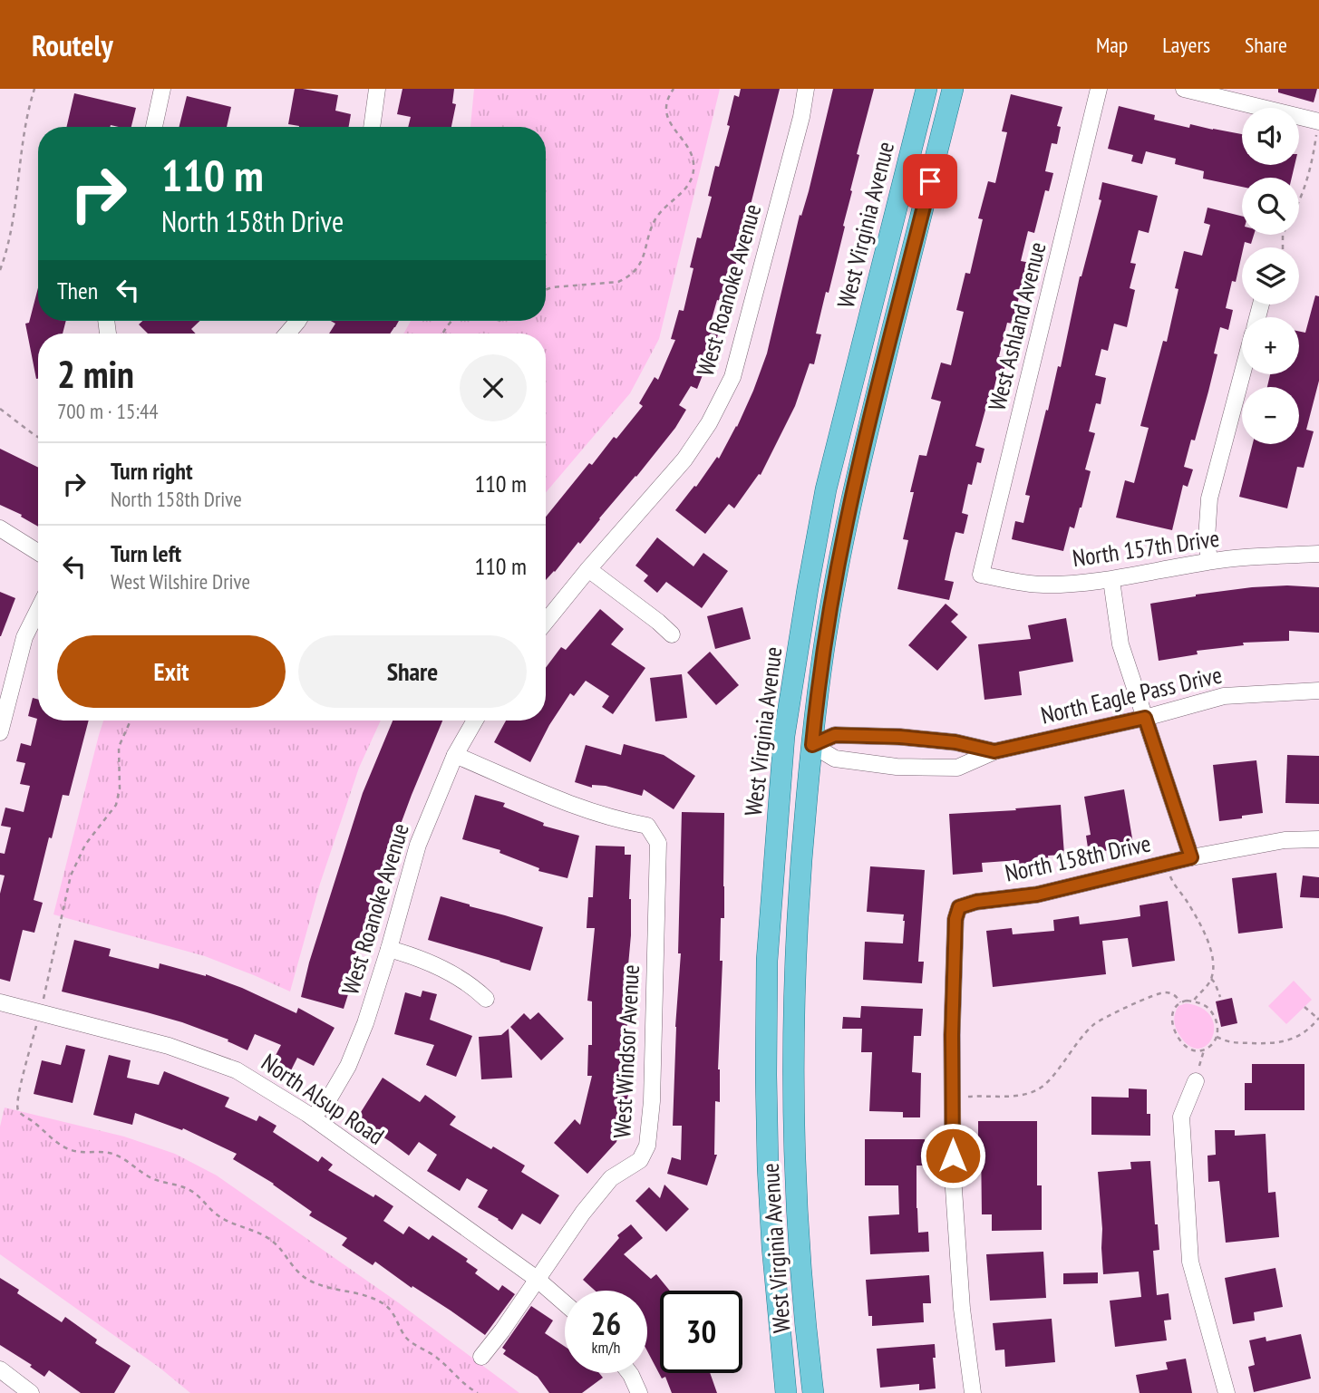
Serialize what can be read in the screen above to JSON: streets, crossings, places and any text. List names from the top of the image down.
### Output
{
  "streets": {
    "main road": ["West Virginia Avenue"],
    "street": [
      "West Roanoke Avenue",
      "West Ashland Avenue",
      "North 157th Drive",
      "North Eagle Pass Drive",
      "North 158th Drive",
      "West Windsor Avenue",
      "North Alsup Road"
    ]
  },
  "crossings": [
    ["West Virginia Avenue", "North Eagle Pass Drive"],
    ["West Roanoke Avenue", "West Windsor Avenue"],
    ["West Roanoke Avenue", "North Alsup Road"],
    ["West Ashland Avenue", "North 157th Drive"],
    ["West Windsor Avenue", "North Alsup Road"]
  ],
  "page": {
    "header": "Routely",
    "nav": ["Map", "Layers", "Share"],
    "map_buttons": ["+", "−"],
    "turn": ["110 m", "North 158th Drive"],
    "then": "Then",
    "heading": ["2 min", "700 m · 15:44"],
    "list": [
      {
        "name": "Turn right",
        "note": "North 158th Drive",
        "value": "110 m"
      },
      {
        "name": "Turn left",
        "note": "West Wilshire Drive",
        "value": "110 m"
      }
    ],
    "buttons": ["Exit", "Share"],
    "speed": "26 km/h",
    "limit": "30"
  }
}
